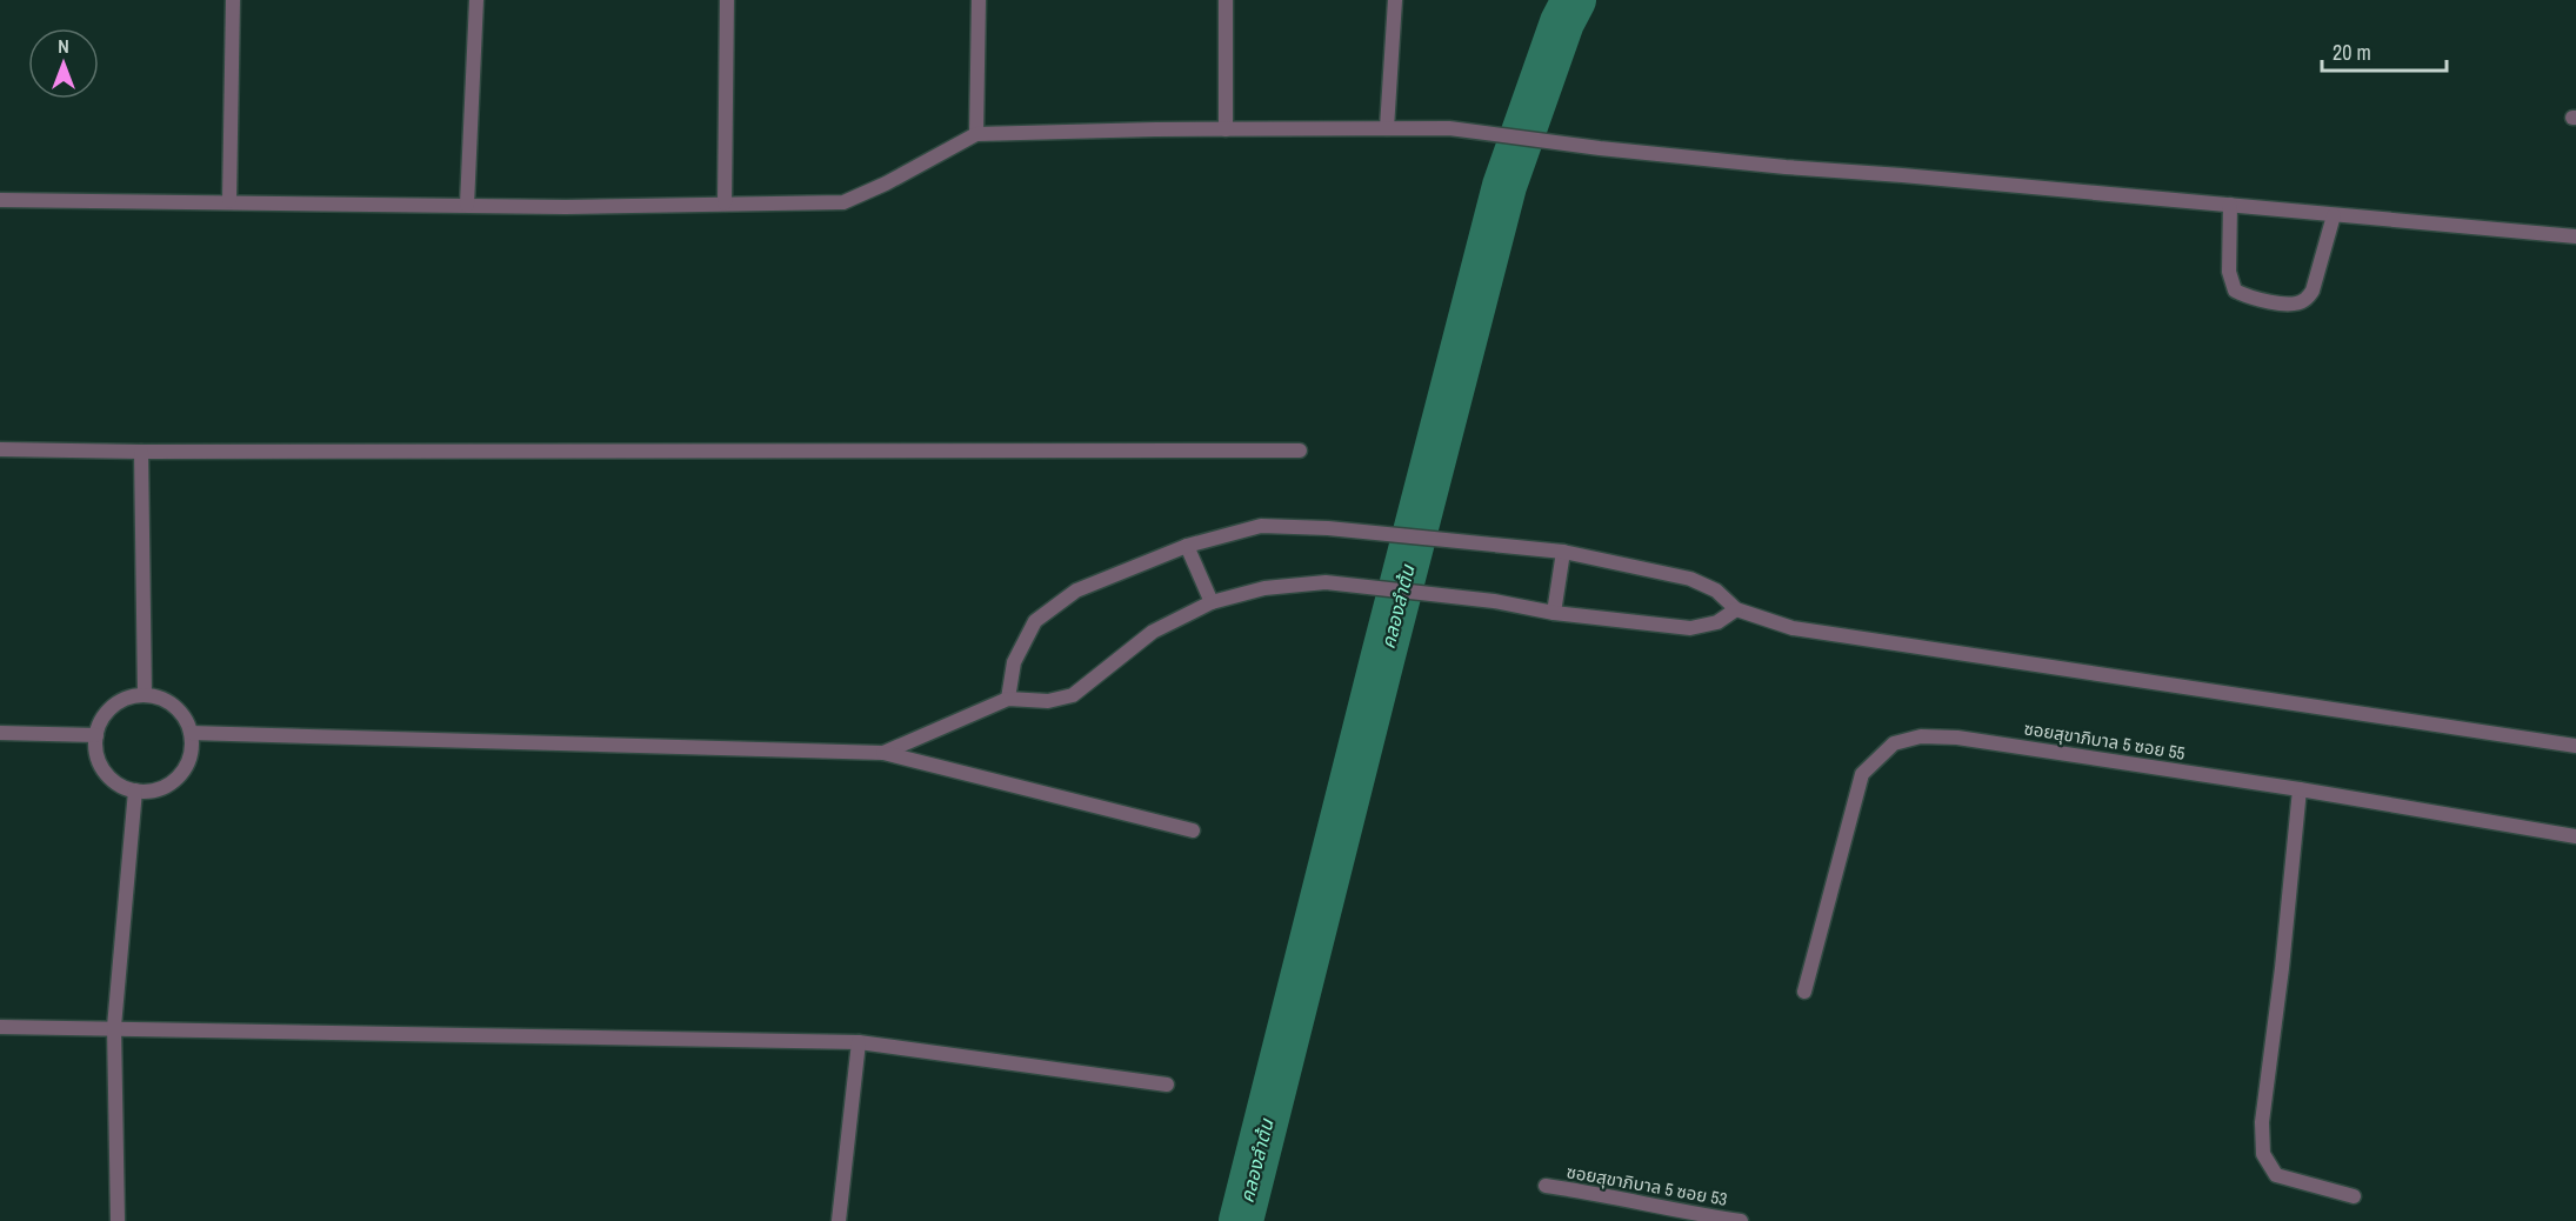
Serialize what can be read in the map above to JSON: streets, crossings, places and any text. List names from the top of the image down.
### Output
{
  "streets": {
    "street": ["ซอยสุขาภิบาล 5 ซอย 55", "ซอยสุขาภิบาล 5 ซอย 53"]
  },
  "water": ["คลองลำต้น"],
  "scale_bar": "20 m",
  "north": "top"
}
